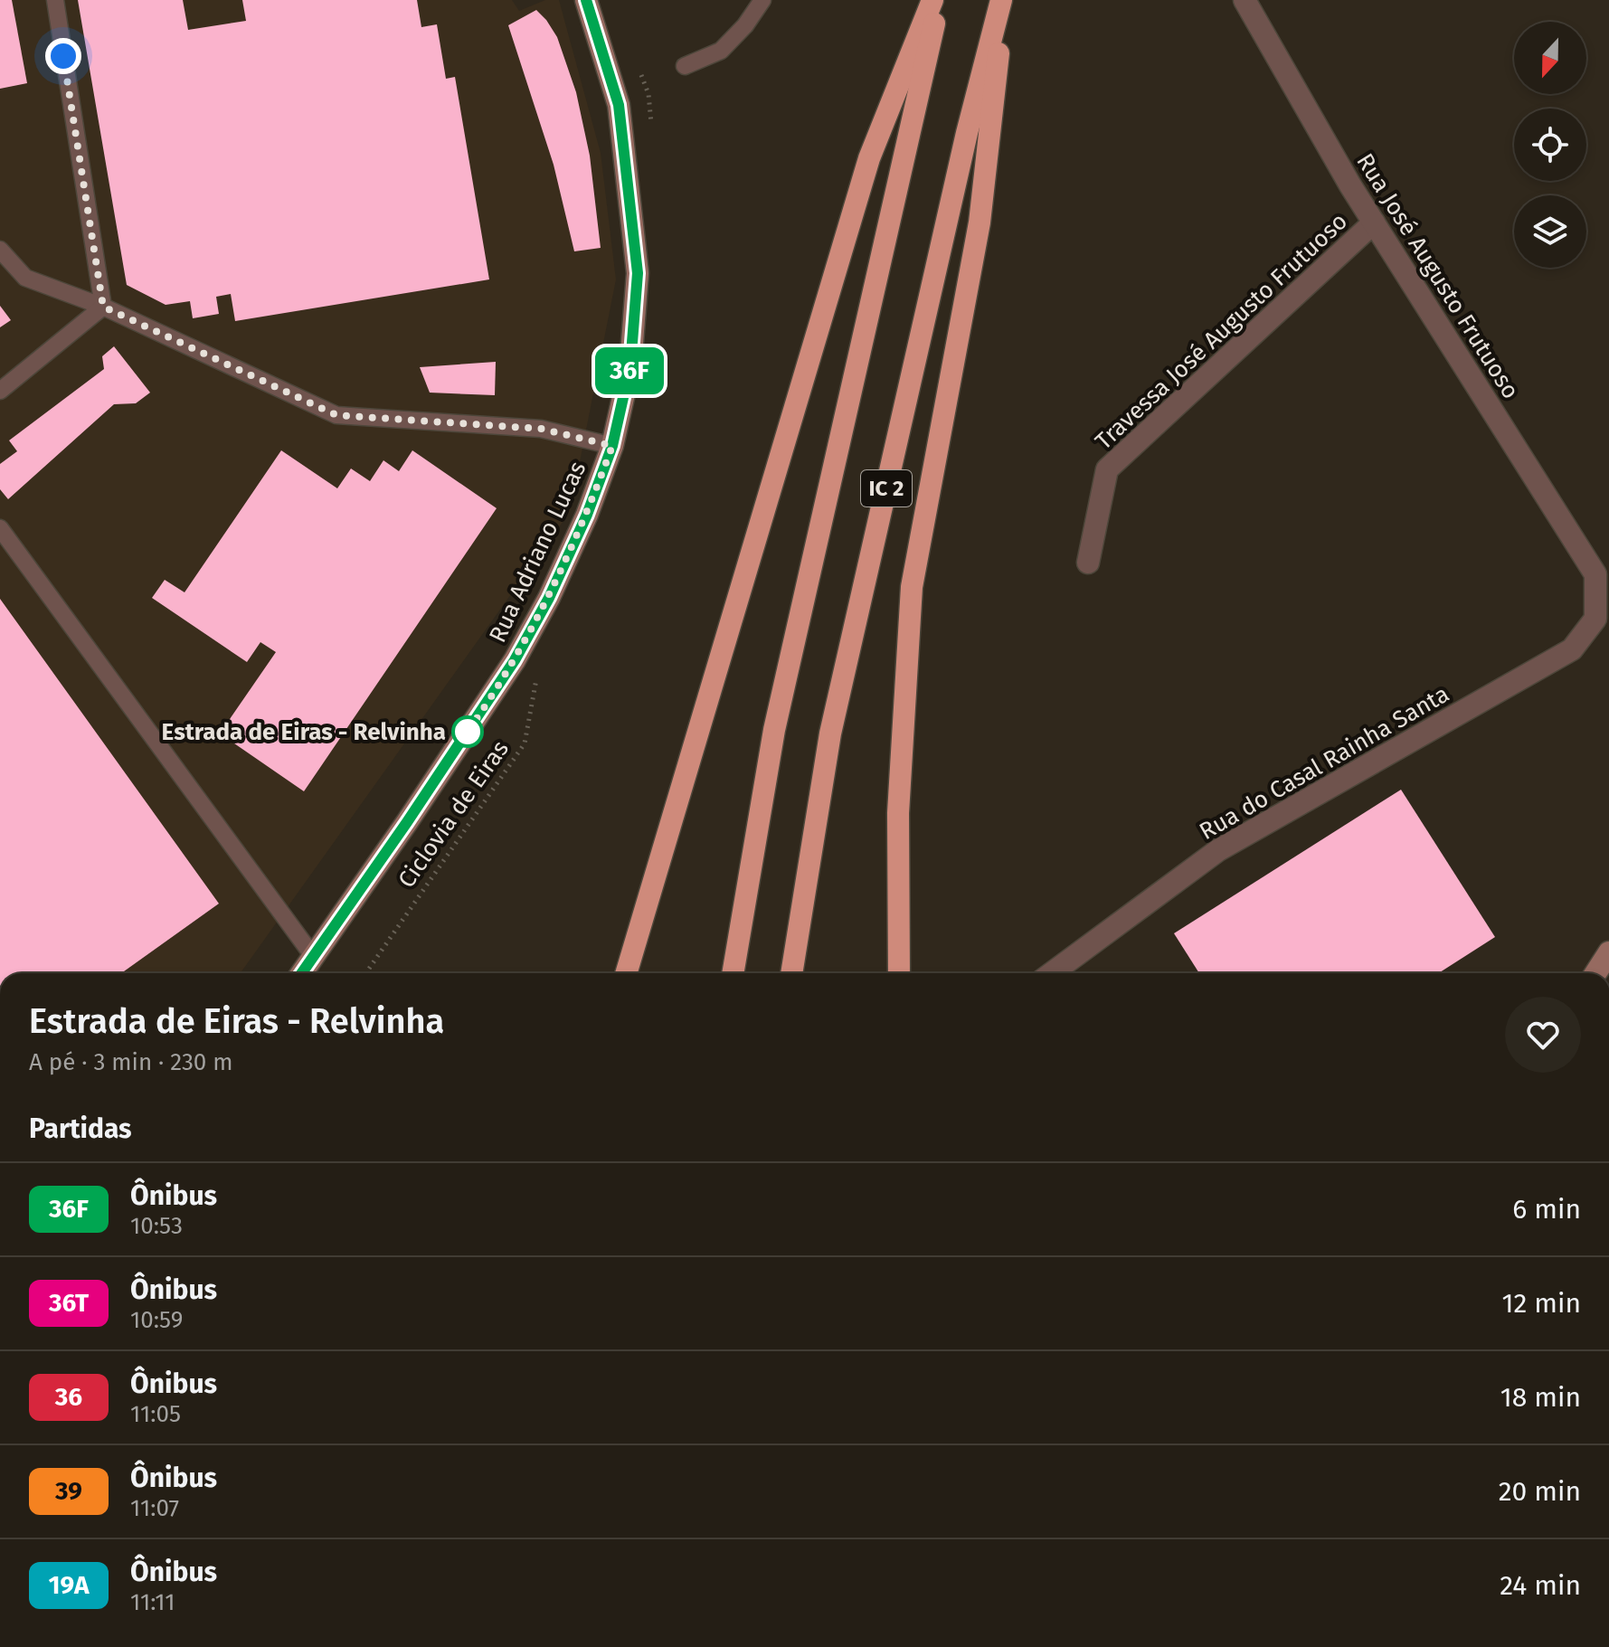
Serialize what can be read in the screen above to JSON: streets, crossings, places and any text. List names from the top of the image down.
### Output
{
  "streets": {
    "highway": ["IC 2"],
    "street": [
      "Rua José Augusto Frutuoso",
      "Travessa José Augusto Frutuoso",
      "Rua Adriano Lucas",
      "Rua do Casal Rainha Santa"
    ],
    "path": ["Ciclovia de Eiras"]
  },
  "crossings": [
    ["Rua José Augusto Frutuoso", "Travessa José Augusto Frutuoso"],
    ["Rua José Augusto Frutuoso", "Rua do Casal Rainha Santa"]
  ],
  "places": ["Estrada de Eiras - Relvinha"],
  "lines": ["bus line 36F"],
  "north": "bottom",
  "page": {
    "on_map": "36F",
    "heading": [
      ["Estrada de Eiras - Relvinha", "A pé · 3 min · 230 m"],
      "Partidas"
    ],
    "list": [
      {
        "mark": "36F",
        "name": "Ônibus",
        "note": "10:53",
        "value": "6 min"
      },
      {
        "mark": "36T",
        "name": "Ônibus",
        "note": "10:59",
        "value": "12 min"
      },
      {
        "mark": "36",
        "name": "Ônibus",
        "note": "11:05",
        "value": "18 min"
      },
      {
        "mark": "39",
        "name": "Ônibus",
        "note": "11:07",
        "value": "20 min"
      },
      {
        "mark": "19A",
        "name": "Ônibus",
        "note": "11:11",
        "value": "24 min"
      }
    ]
  }
}
